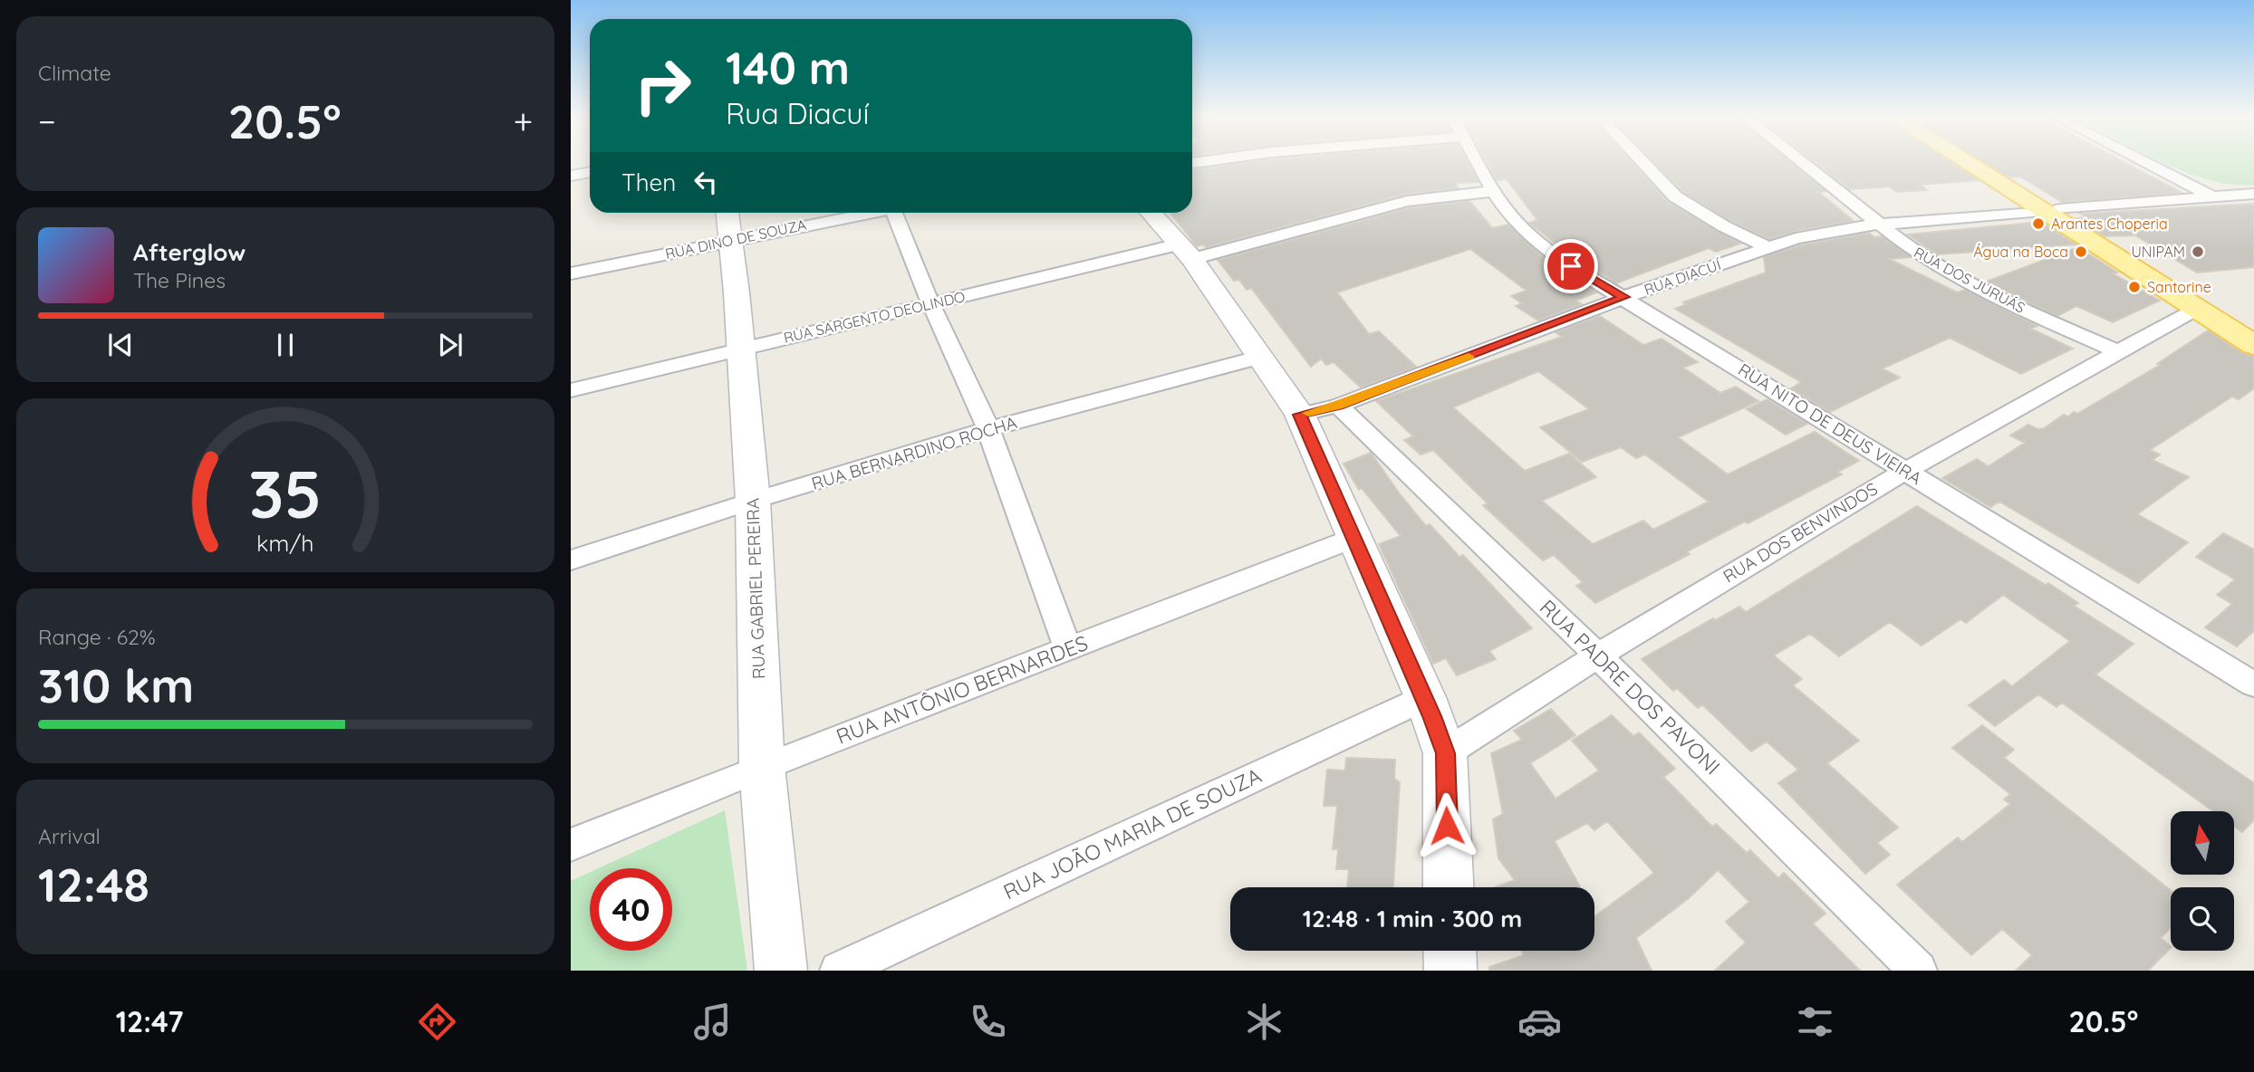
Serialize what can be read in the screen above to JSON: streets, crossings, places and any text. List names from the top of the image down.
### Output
{
  "streets": {
    "street": [
      "RUA DINO DE SOUZA",
      "RUA DIACUÍ",
      "RUA DOS JURUÁS",
      "RUA SARGENTO DEOLINDO",
      "RUA NITO DE DEUS VIEIRA",
      "RUA BERNARDINO ROCHA",
      "RUA DOS BENVINDOS",
      "RUA GABRIEL PEREIRA",
      "RUA PADRE DOS PAVONI",
      "RUA ANTÔNIO BERNARDES",
      "RUA JOÃO MARIA DE SOUZA"
    ]
  },
  "crossings": [
    ["RUA DINO DE SOUZA", "RUA GABRIEL PEREIRA"],
    ["RUA DIACUÍ", "RUA DOS JURUÁS"],
    ["RUA DIACUÍ", "RUA NITO DE DEUS VIEIRA"],
    ["RUA DIACUÍ", "RUA PADRE DOS PAVONI"],
    ["RUA DOS JURUÁS", "RUA DOS BENVINDOS"],
    ["RUA SARGENTO DEOLINDO", "RUA NITO DE DEUS VIEIRA"],
    ["RUA SARGENTO DEOLINDO", "RUA GABRIEL PEREIRA"],
    ["RUA NITO DE DEUS VIEIRA", "RUA DOS BENVINDOS"],
    ["RUA BERNARDINO ROCHA", "RUA GABRIEL PEREIRA"],
    ["RUA DOS BENVINDOS", "RUA PADRE DOS PAVONI"],
    ["RUA GABRIEL PEREIRA", "RUA ANTÔNIO BERNARDES"]
  ],
  "places": [
    "Arantes Choperia",
    "Água na Boca",
    "UNIPAM",
    "Santorine"
  ],
  "north": "top",
  "page": {
    "tile": [
      "Climate",
      ["Range · 62%", "310 km"],
      ["Arrival", "12:48"]
    ],
    "turn": ["140 m", "Rua Diacuí"],
    "heat": ["−", "20.5°", "+"],
    "then": "Then",
    "song": ["Afterglow", "The Pines"],
    "limit": "40",
    "trip": "12:48 · 1 min · 300 m",
    "tabs": ["12:47", "20.5°"],
    "gauge": ["35", "km/h"]
  }
}
